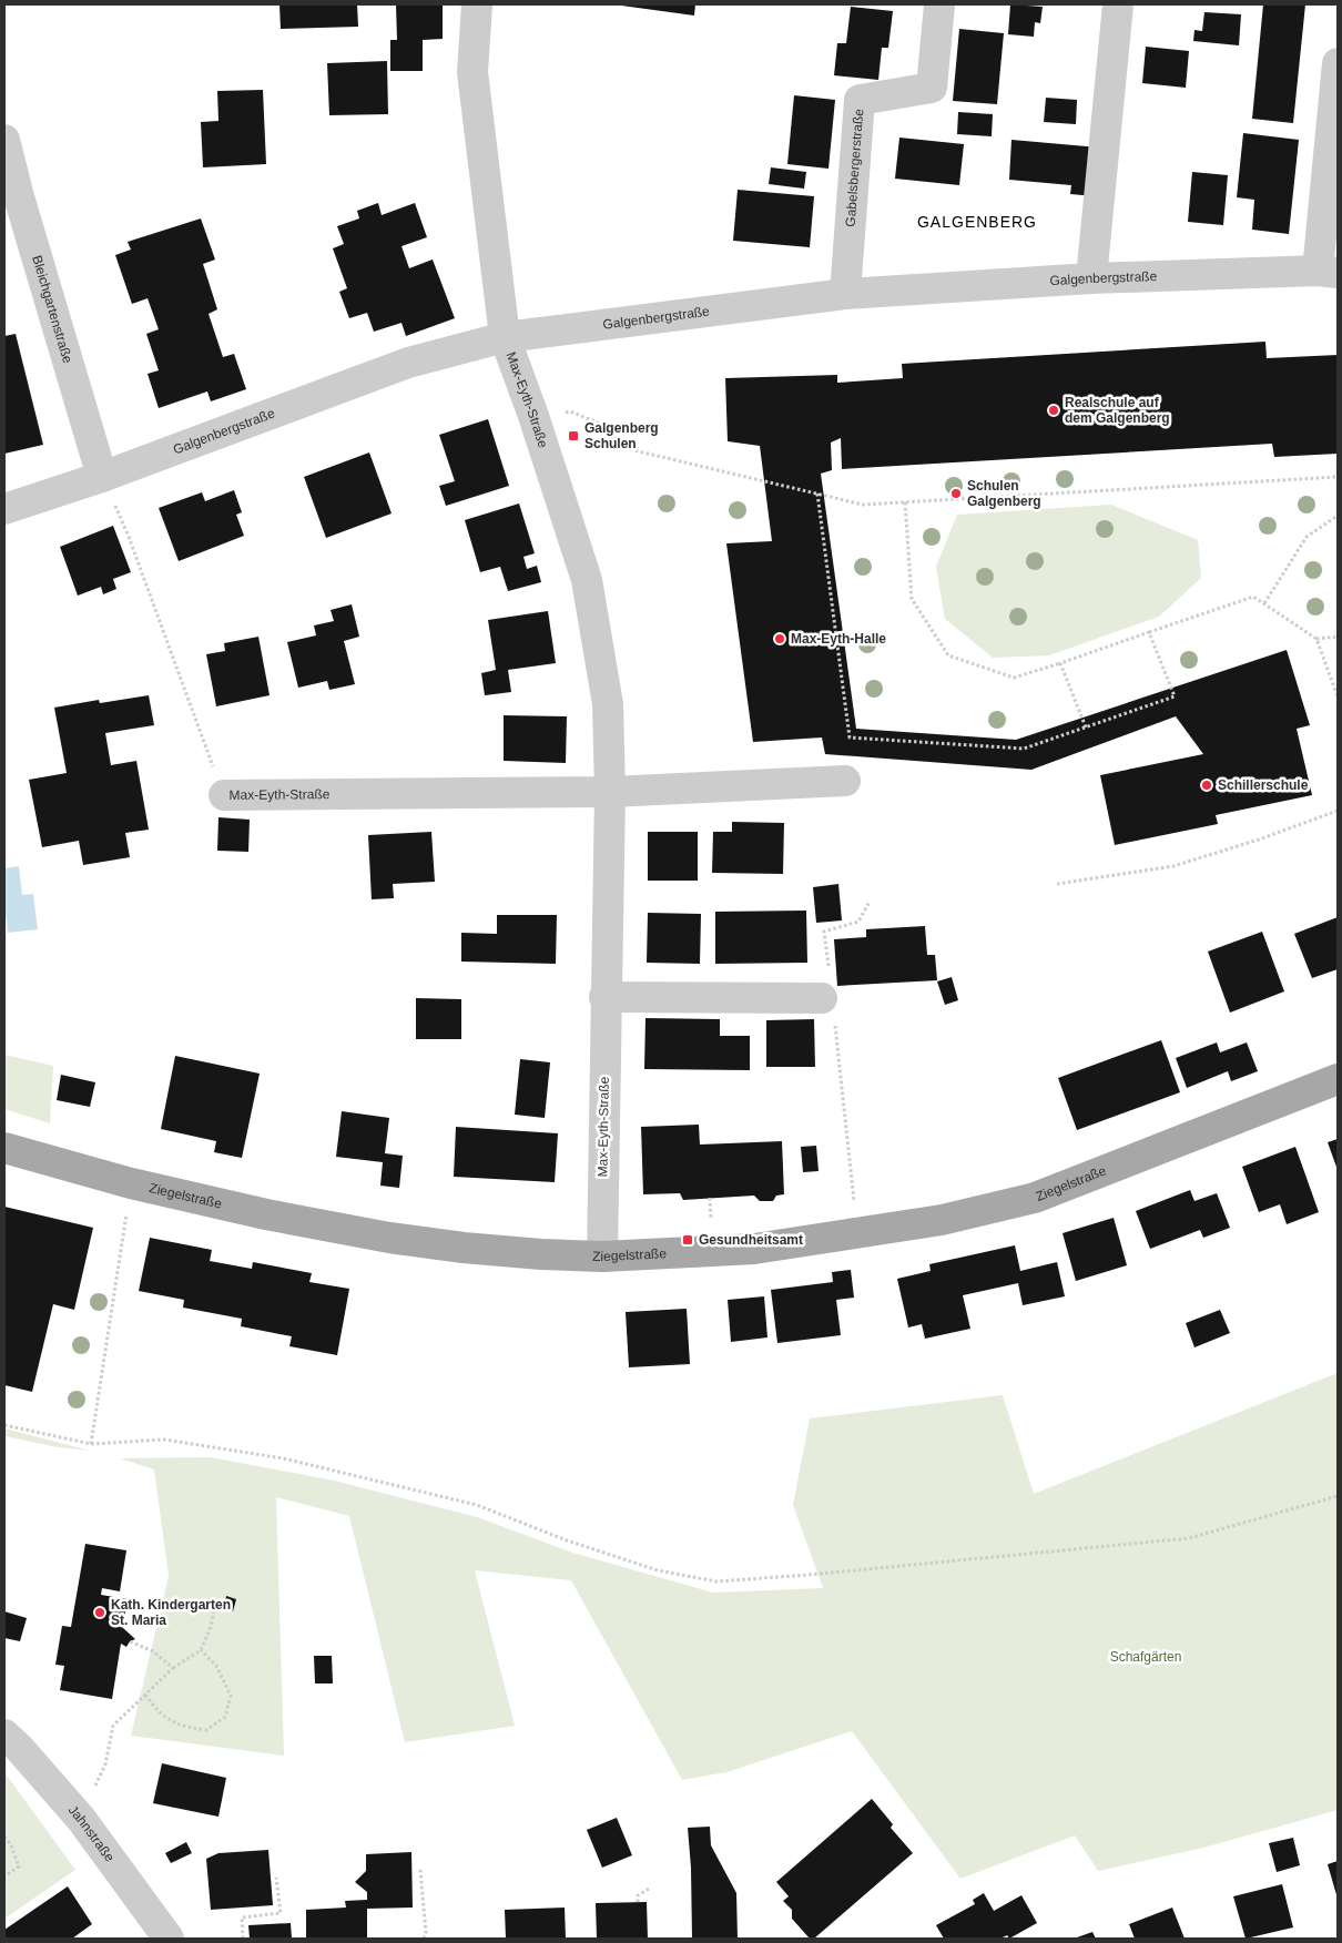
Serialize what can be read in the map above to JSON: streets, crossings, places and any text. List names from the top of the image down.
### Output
{
  "streets": {
    "main road": ["Ziegelstraße"],
    "street": [
      "Gabelsbergerstraße",
      "Galgenbergstraße",
      "Bleichgartenstraße",
      "Max-Eyth-Straße",
      "Jahnstraße"
    ]
  },
  "crossings": [
    ["Gabelsbergerstraße", "Galgenbergstraße"],
    ["Galgenbergstraße", "Bleichgartenstraße"],
    ["Galgenbergstraße", "Max-Eyth-Straße"],
    ["Max-Eyth-Straße", "Ziegelstraße"]
  ],
  "districts": ["GALGENBERG"],
  "parks": ["Schafgärten"],
  "places": {
    "other": [
      "Realschule auf dem Galgenberg",
      "Schulen Galgenberg",
      "Max-Eyth-Halle",
      "Schillerschule",
      "Kath. Kindergarten St. Maria"
    ],
    "transit": ["Galgenberg Schulen", "Gesundheitsamt"]
  }
}
